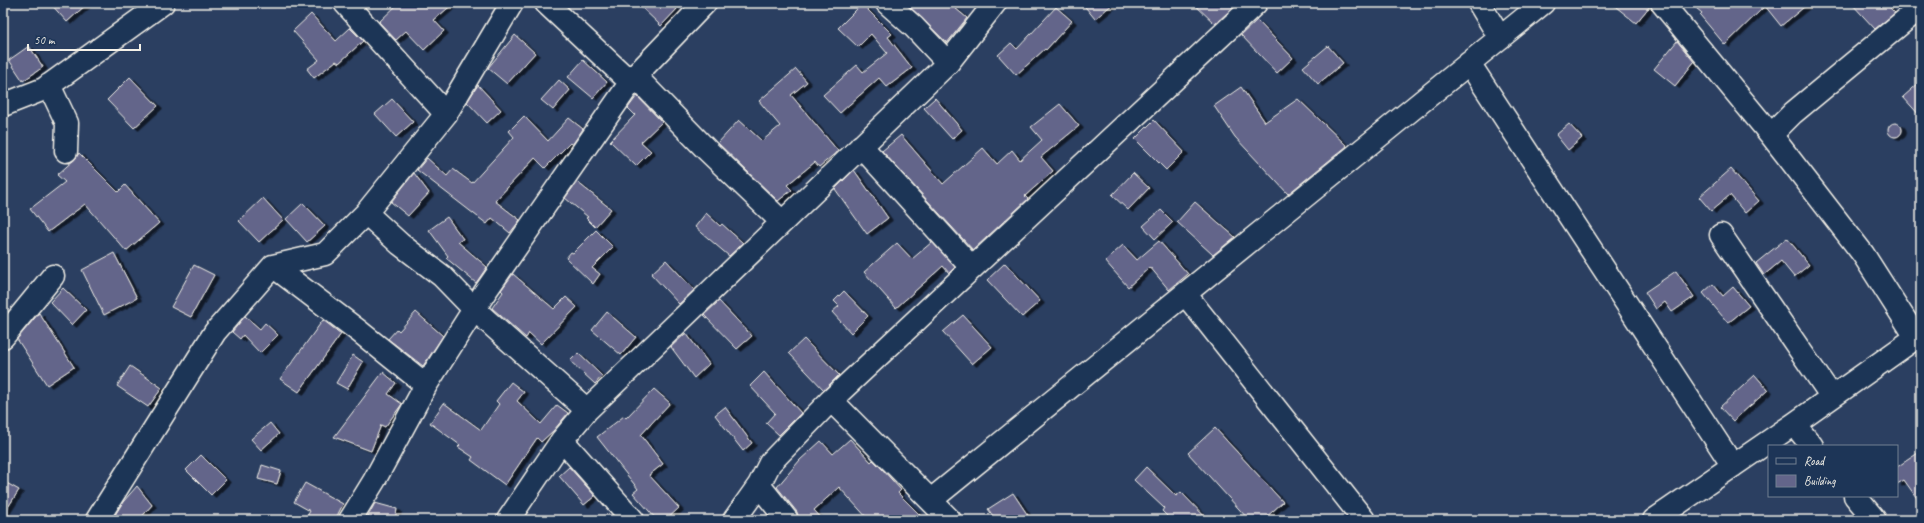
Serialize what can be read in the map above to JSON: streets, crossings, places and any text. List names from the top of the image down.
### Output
{
  "legend": ["Road", "Building"],
  "scale_bar": "50 m"
}
